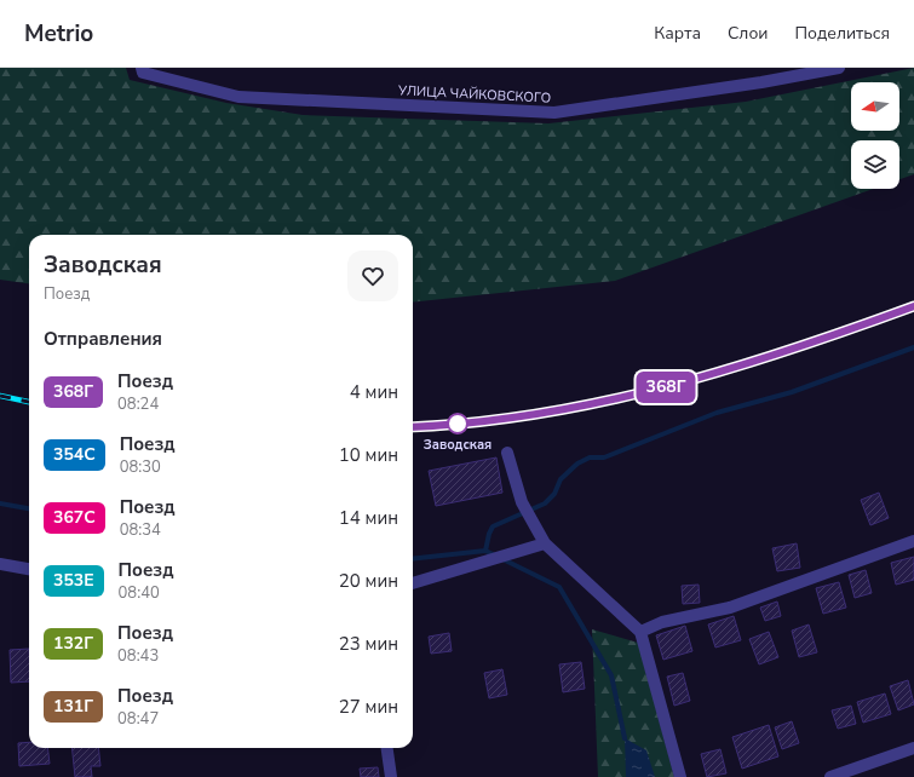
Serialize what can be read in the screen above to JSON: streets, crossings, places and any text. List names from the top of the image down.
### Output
{
  "streets": {
    "street": ["УЛИЦА ЧАЙКОВСКОГО"]
  },
  "places": ["Заводская"],
  "north": "left",
  "page": {
    "header": "Metrio",
    "nav": ["Карта", "Слои", "Поделиться"],
    "on_map": "368Г",
    "heading": [
      ["Заводская", "Поезд"],
      "Отправления"
    ],
    "list": [
      {
        "mark": "368Г",
        "name": "Поезд",
        "note": "08:24",
        "value": "4 мин"
      },
      {
        "mark": "354С",
        "name": "Поезд",
        "note": "08:30",
        "value": "10 мин"
      },
      {
        "mark": "367С",
        "name": "Поезд",
        "note": "08:34",
        "value": "14 мин"
      },
      {
        "mark": "353Е",
        "name": "Поезд",
        "note": "08:40",
        "value": "20 мин"
      },
      {
        "mark": "132Г",
        "name": "Поезд",
        "note": "08:43",
        "value": "23 мин"
      },
      {
        "mark": "131Г",
        "name": "Поезд",
        "note": "08:47",
        "value": "27 мин"
      }
    ]
  }
}
